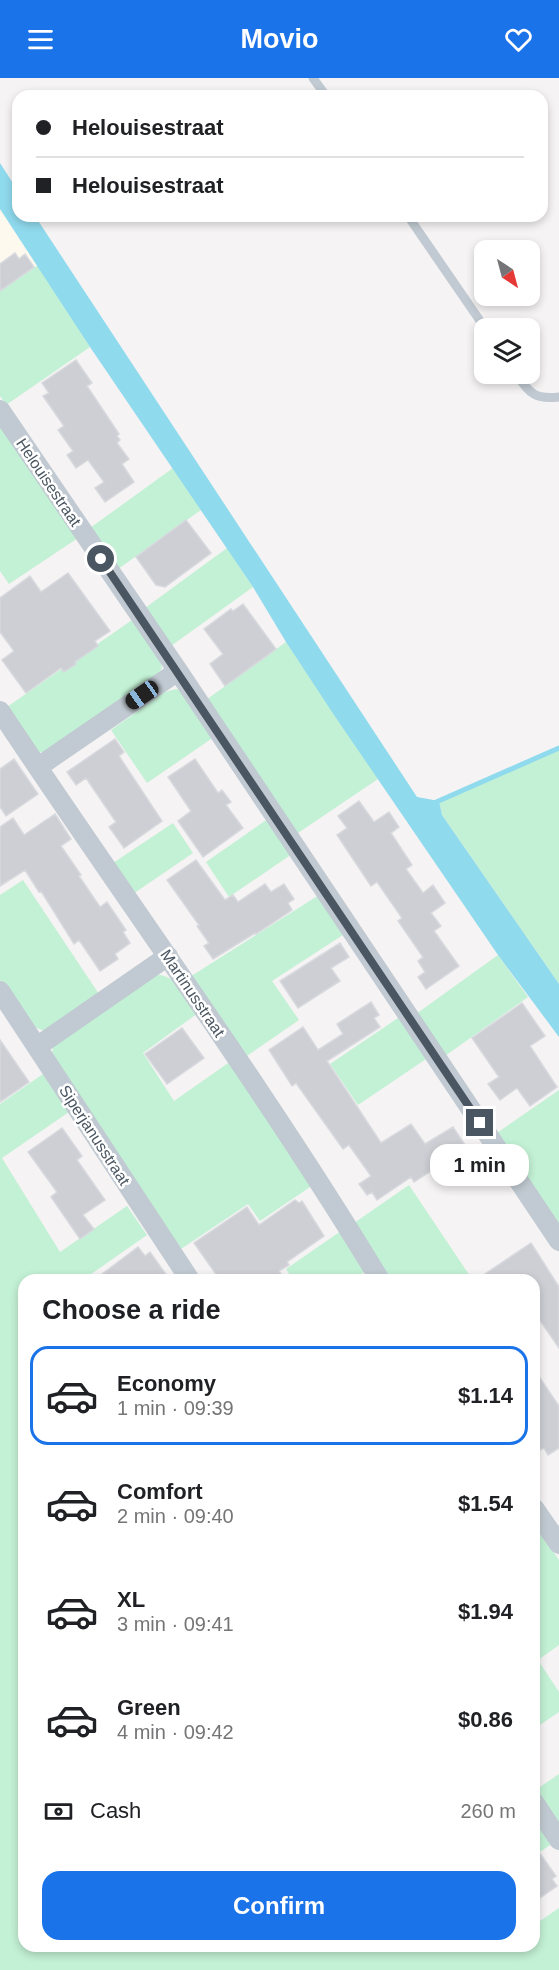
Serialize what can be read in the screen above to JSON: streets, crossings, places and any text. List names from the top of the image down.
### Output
{
  "streets": {
    "street": ["Helouisestraat", "Martinusstraat", "Siperjanusstraat"]
  },
  "north": "bottom right",
  "page": {
    "header": "Movio",
    "banner": ["Helouisestraat", "Helouisestraat"],
    "bubble": "1 min",
    "heading": "Choose a ride",
    "list": [
      {
        "name": "Economy",
        "note": "1 min · 09:39",
        "value": "$1.14"
      },
      {
        "name": "Comfort",
        "note": "2 min · 09:40",
        "value": "$1.54"
      },
      {
        "name": "XL",
        "note": "3 min · 09:41",
        "value": "$1.94"
      },
      {
        "name": "Green",
        "note": "4 min · 09:42",
        "value": "$0.86"
      }
    ],
    "pay": ["Cash", "260 m"],
    "buttons": "Confirm"
  }
}
